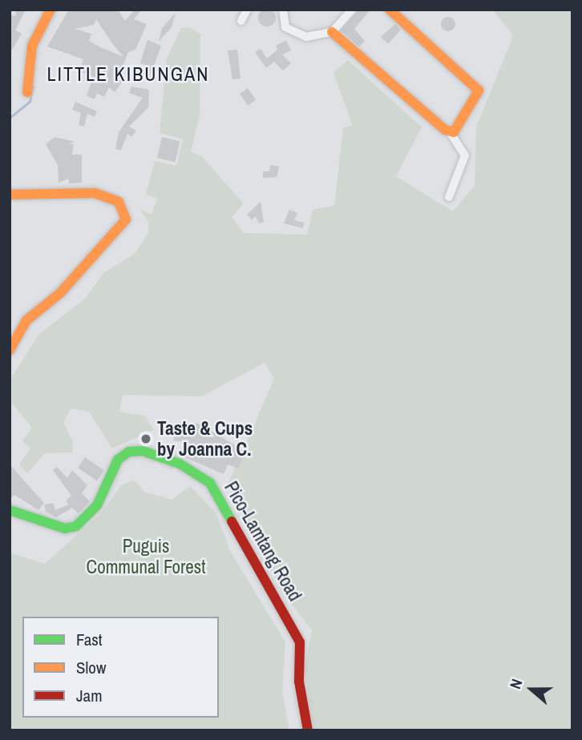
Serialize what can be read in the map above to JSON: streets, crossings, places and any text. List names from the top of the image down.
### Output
{
  "streets": {
    "main road": ["Pico-Lamtang Road"]
  },
  "districts": ["LITTLE KIBUNGAN"],
  "parks": ["Puguis Communal Forest"],
  "places": ["Taste & Cups by Joanna C."],
  "legend": ["Fast", "Slow", "Jam"],
  "north": "left"
}
